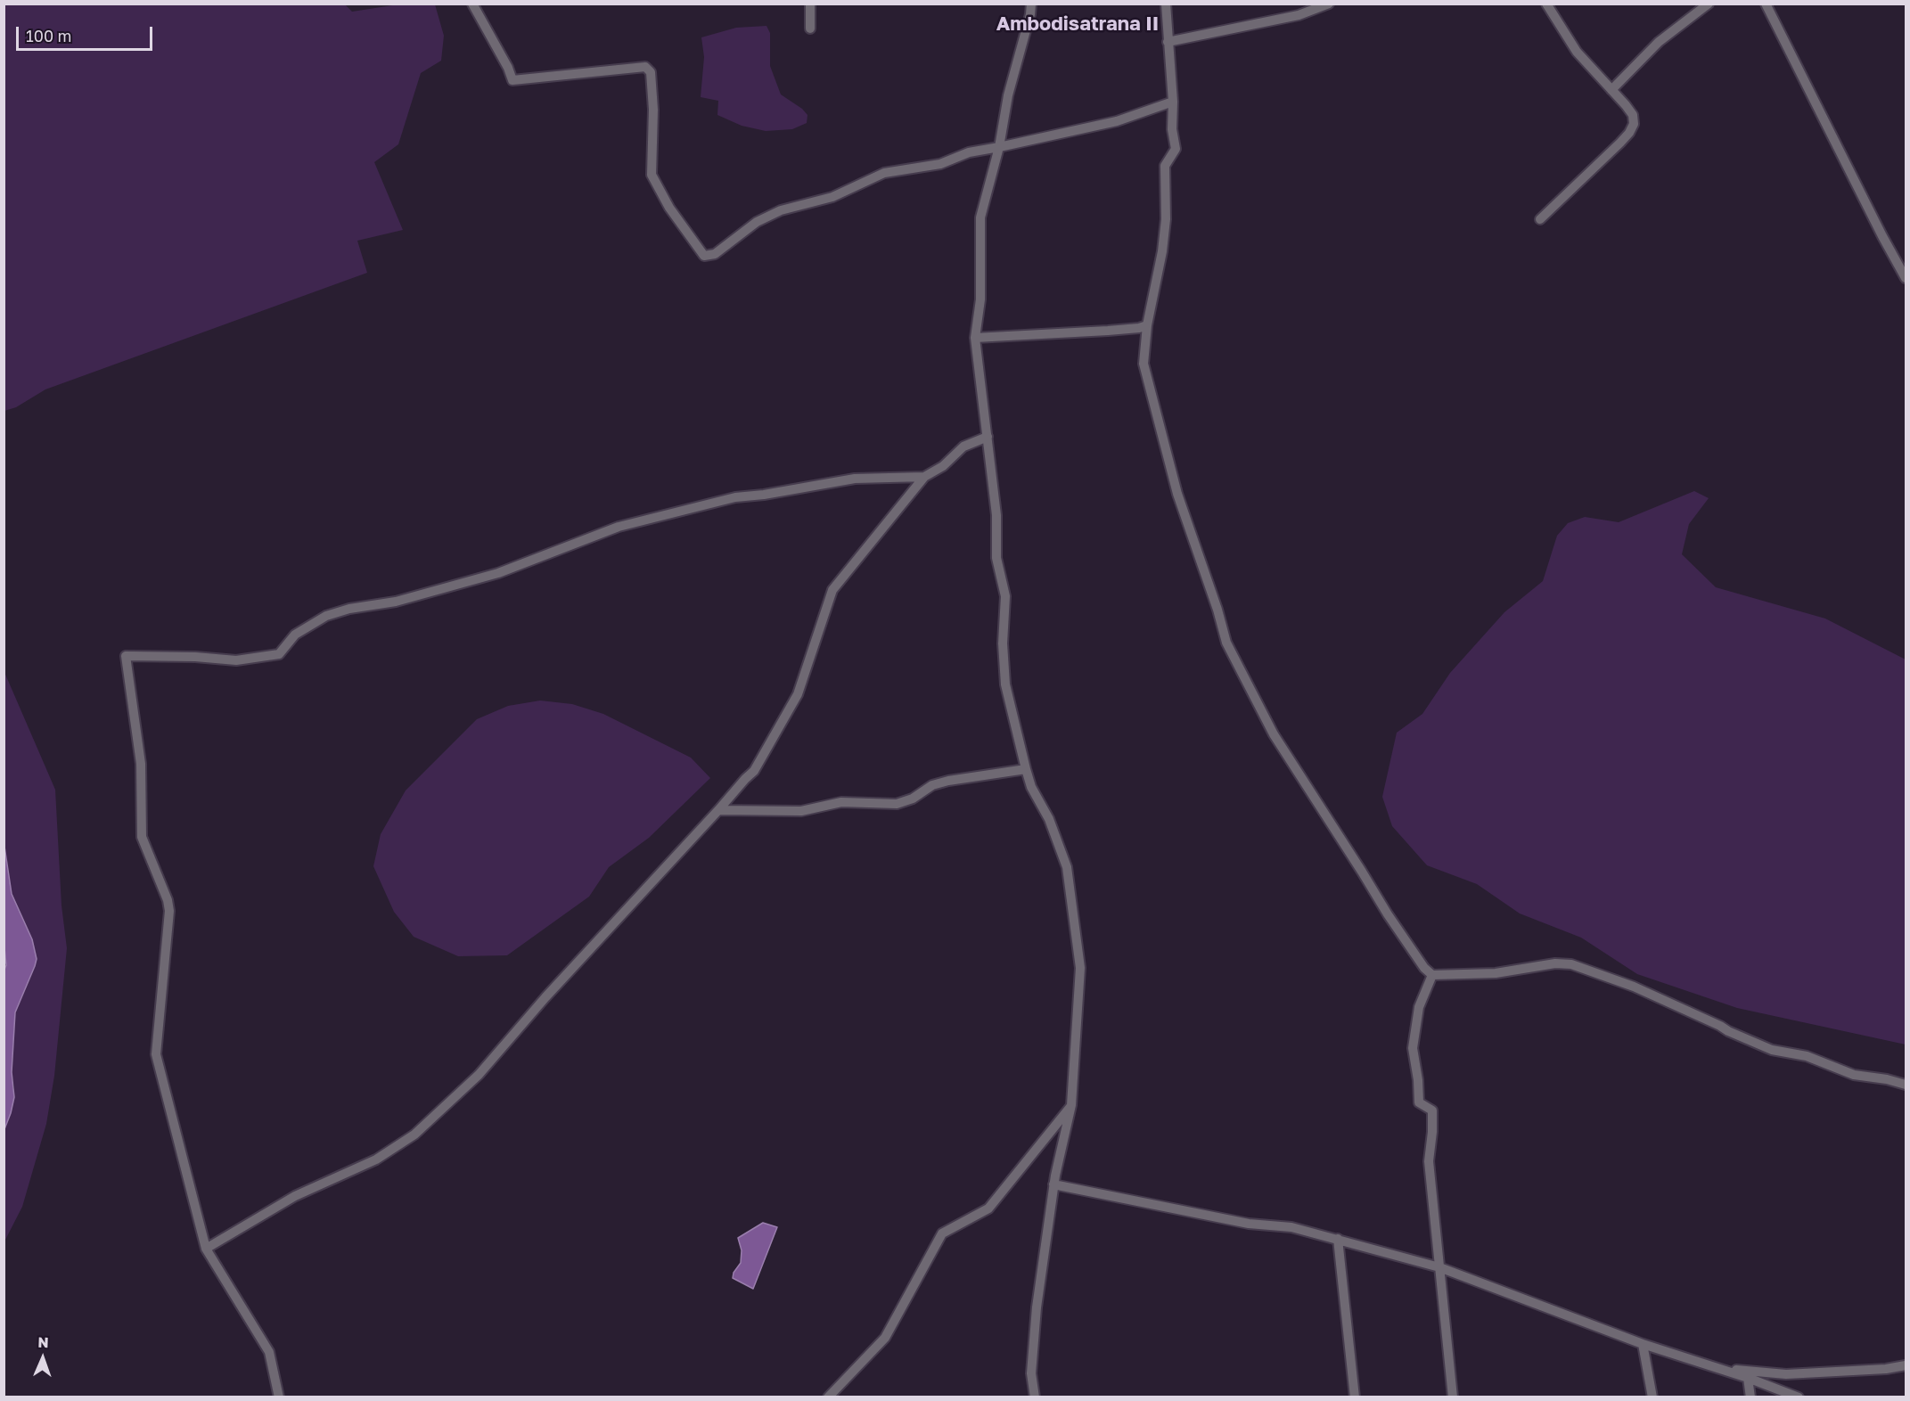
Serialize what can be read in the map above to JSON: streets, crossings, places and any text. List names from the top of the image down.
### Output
{
  "districts": ["Ambodisatrana II"],
  "scale_bar": "100 m",
  "north": "top"
}
